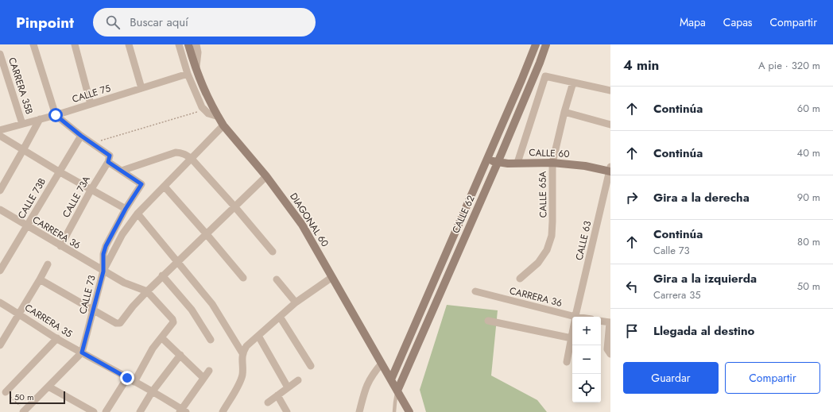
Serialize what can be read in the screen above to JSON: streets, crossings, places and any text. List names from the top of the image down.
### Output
{
  "streets": {
    "main road": ["CALLE 60", "CALLE 62", "DIAGONAL 60"],
    "street": [
      "CARRERA 35B",
      "CALLE 75",
      "CALLE 65A",
      "CALLE 73A",
      "CALLE 73B",
      "CARRERA 36",
      "CALLE 63",
      "CALLE 73",
      "CARRERA 35"
    ]
  },
  "crossings": [
    ["CARRERA 35B", "CALLE 75"],
    ["CALLE 60", "CALLE 65A"],
    ["CALLE 60", "CALLE 62"],
    ["CALLE 60", "CALLE 63"],
    ["CALLE 73A", "CARRERA 36"],
    ["CALLE 73B", "CARRERA 36"],
    ["CALLE 62", "DIAGONAL 60"],
    ["DIAGONAL 60", "CALLE 73"],
    ["CARRERA 36", "CALLE 73"],
    ["CALLE 73", "CARRERA 35"]
  ],
  "scale_bar": "50 m",
  "page": {
    "header": "Pinpoint",
    "search": "Buscar aquí",
    "nav": ["Mapa", "Capas", "Compartir"],
    "heading": ["4 min", "A pie · 320 m"],
    "list": [
      ["Continúa", "60 m"],
      ["Continúa", "40 m"],
      ["Gira a la derecha", "90 m"],
      ["Continúa", "Calle 73", "80 m"],
      ["Gira a la izquierda", "Carrera 35", "50 m"],
      "Llegada al destino"
    ],
    "map_buttons": ["+", "−"],
    "buttons": ["Guardar", "Compartir"],
    "scale": "50 m"
  }
}
